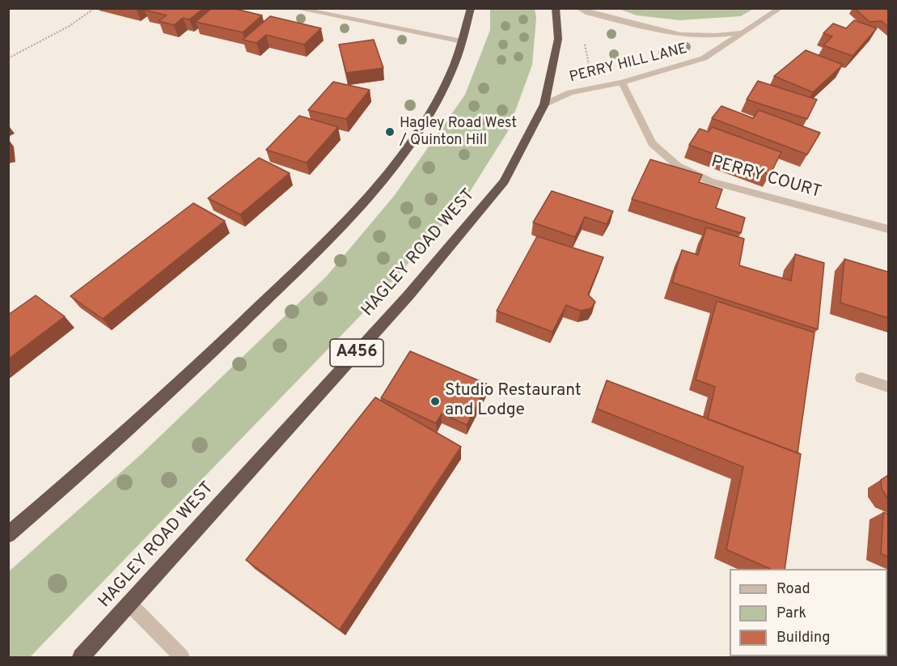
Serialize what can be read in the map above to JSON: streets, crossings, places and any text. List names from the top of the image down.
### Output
{
  "streets": {
    "highway": ["HAGLEY ROAD WEST", "A456"],
    "street": ["PERRY HILL LANE", "PERRY COURT"]
  },
  "crossings": [
    ["PERRY HILL LANE", "PERRY COURT"],
    ["PERRY HILL LANE", "HAGLEY ROAD WEST"]
  ],
  "places": ["Hagley Road West / Quinton Hill", "Studio Restaurant and Lodge"],
  "legend": ["Road", "Park", "Building"]
}
